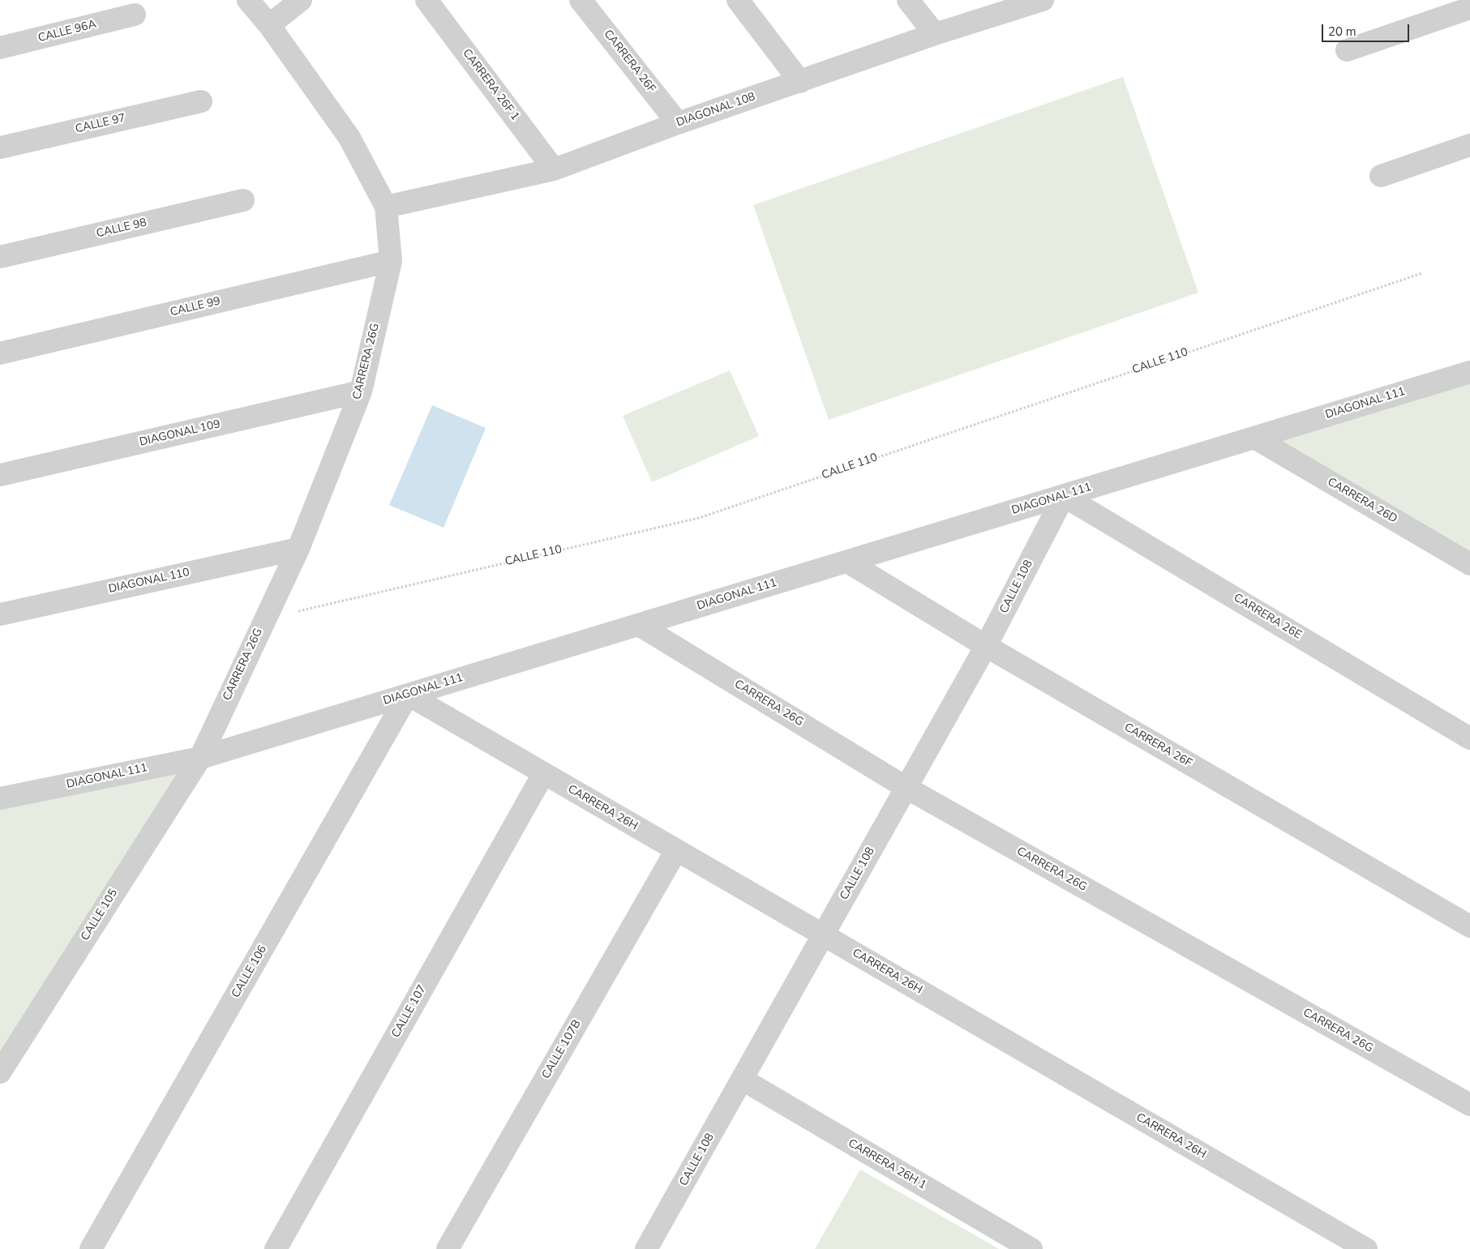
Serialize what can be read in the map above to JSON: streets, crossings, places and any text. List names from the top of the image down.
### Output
{
  "streets": {
    "street": [
      "CALLE 96A",
      "CARRERA 26F",
      "CARRERA 26F 1",
      "DIAGONAL 108",
      "CALLE 97",
      "CALLE 98",
      "CALLE 99",
      "CARRERA 26G",
      "DIAGONAL 111",
      "DIAGONAL 109",
      "CARRERA 26D",
      "DIAGONAL 110",
      "CALLE 108",
      "CARRERA 26E",
      "CARRERA 26H",
      "CALLE 105",
      "CALLE 106",
      "CALLE 107",
      "CALLE 107B",
      "CARRERA 26H 1"
    ],
    "path": ["CALLE 110"]
  },
  "crossings": [
    ["CARRERA 26F", "DIAGONAL 108"],
    ["CARRERA 26F", "DIAGONAL 111"],
    ["CARRERA 26F", "CALLE 108"],
    ["CARRERA 26F 1", "DIAGONAL 108"],
    ["DIAGONAL 108", "CARRERA 26G"],
    ["CALLE 99", "CARRERA 26G"],
    ["CARRERA 26G", "CALLE 110"],
    ["CARRERA 26G", "DIAGONAL 111"],
    ["CARRERA 26G", "DIAGONAL 109"],
    ["CARRERA 26G", "DIAGONAL 110"],
    ["CARRERA 26G", "CALLE 108"],
    ["CARRERA 26G", "CALLE 105"],
    ["DIAGONAL 111", "CARRERA 26D"],
    ["DIAGONAL 111", "CALLE 108"],
    ["DIAGONAL 111", "CARRERA 26E"],
    ["DIAGONAL 111", "CARRERA 26H"],
    ["DIAGONAL 111", "CALLE 105"],
    ["DIAGONAL 111", "CALLE 106"],
    ["CALLE 108", "CARRERA 26E"],
    ["CALLE 108", "CARRERA 26H"],
    ["CALLE 108", "CARRERA 26H 1"],
    ["CARRERA 26H", "CALLE 106"],
    ["CARRERA 26H", "CALLE 107"],
    ["CARRERA 26H", "CALLE 107B"]
  ],
  "scale_bar": "20 m"
}
